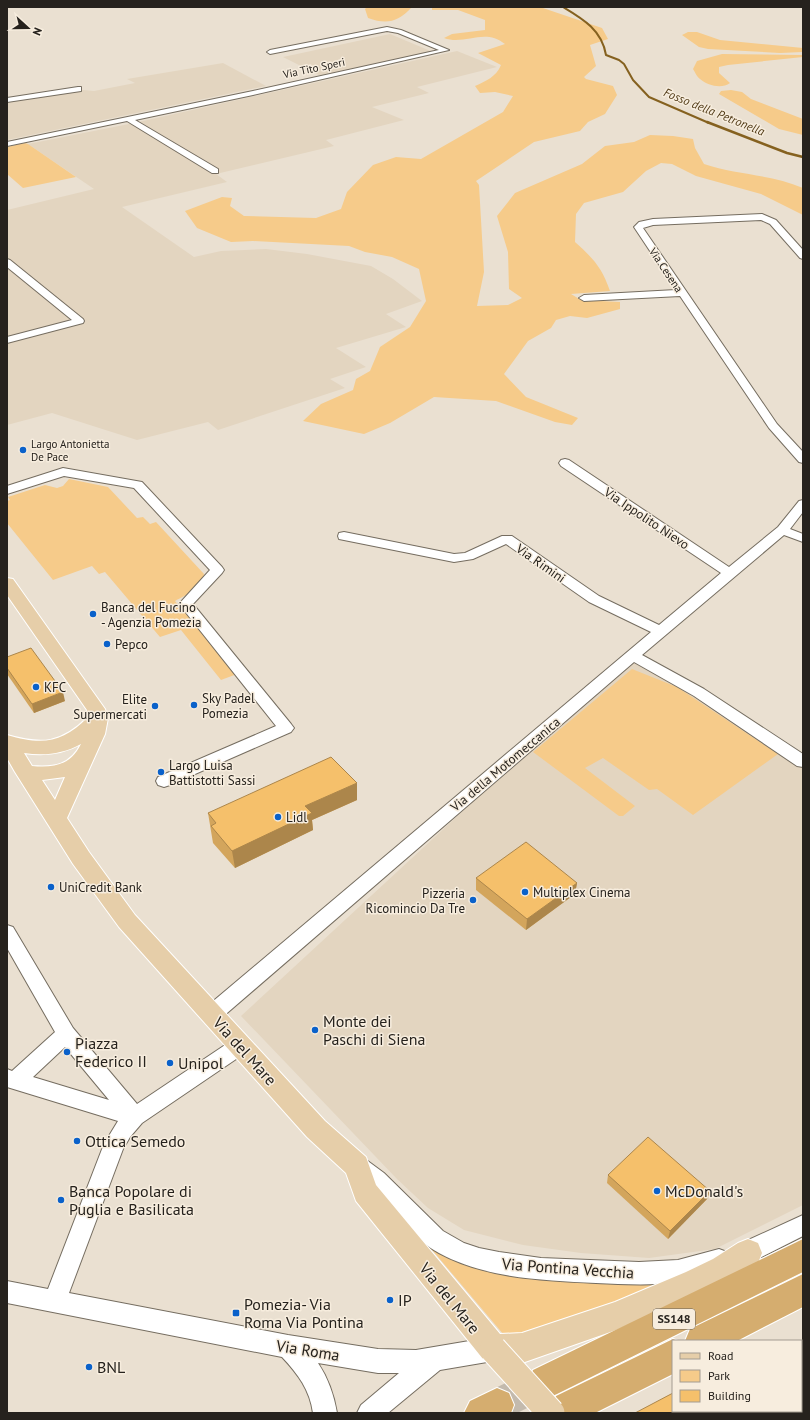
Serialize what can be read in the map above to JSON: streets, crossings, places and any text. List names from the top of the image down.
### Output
{
  "streets": {
    "highway": ["SS148"],
    "main road": ["Via del Mare"],
    "street": [
      "Via Tito Speri",
      "Via Cesena",
      "Via Ippolito Nievo",
      "Via Rimini",
      "Via della Motomeccanica",
      "Via Pontina Vecchia",
      "Via Roma"
    ]
  },
  "crossings": [
    ["Via Ippolito Nievo", "Via della Motomeccanica"],
    ["Via Rimini", "Via della Motomeccanica"],
    ["Via della Motomeccanica", "Via del Mare"],
    ["Via del Mare", "Via Pontina Vecchia"],
    ["Via del Mare", "Via Roma"]
  ],
  "water": ["Fosso della Petronella"],
  "places": {
    "other": [
      "Largo Antonietta De Pace",
      "Banca del Fucino - Agenzia Pomezia",
      "Pepco",
      "KFC",
      "Sky Padel Pomezia",
      "Elite Supermercati",
      "Largo Luisa Battistotti Sassi",
      "Lidl",
      "UniCredit Bank",
      "Multiplex Cinema",
      "Pizzeria Ricomincio Da Tre",
      "Monte dei Paschi di Siena",
      "Piazza Federico II",
      "Unipol",
      "Ottica Semedo",
      "McDonald's",
      "Banca Popolare di Puglia e Basilicata",
      "IP",
      "BNL"
    ],
    "transit": ["Pomezia- Via Roma Via Pontina"]
  },
  "legend": ["Road", "Park", "Building"],
  "north": "right"
}
